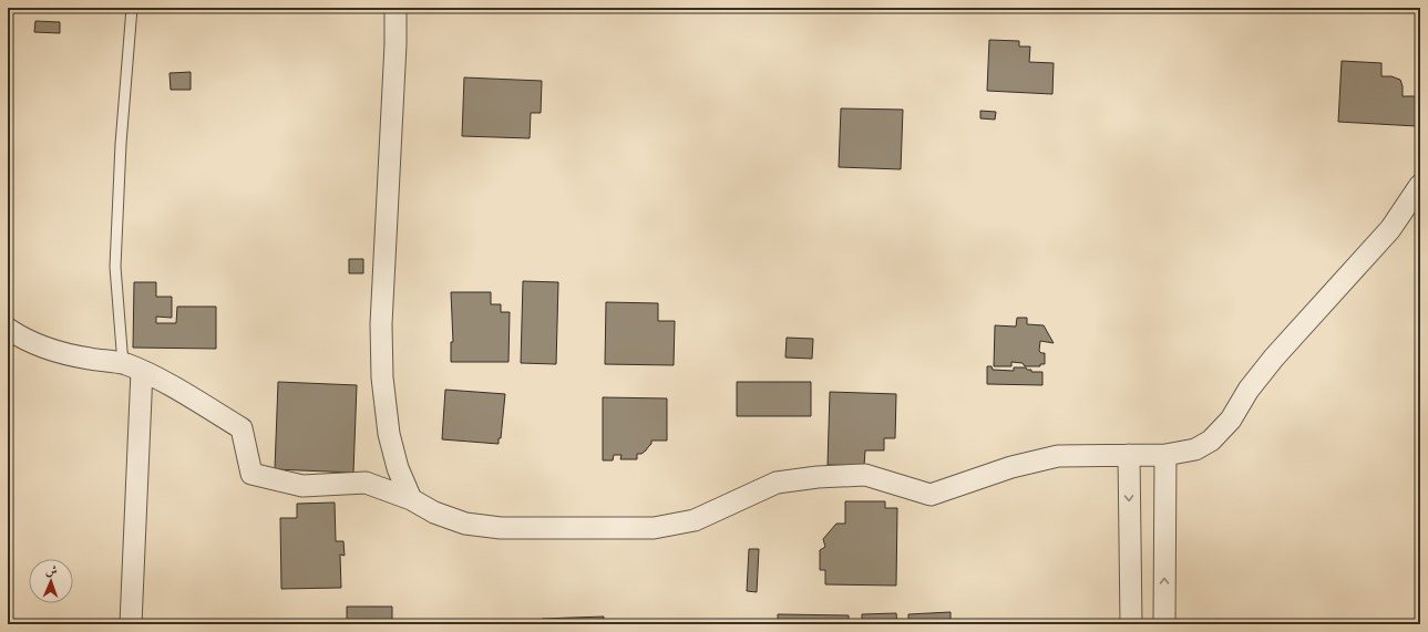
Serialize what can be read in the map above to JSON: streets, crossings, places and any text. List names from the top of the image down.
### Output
{
  "north": "top"
}
